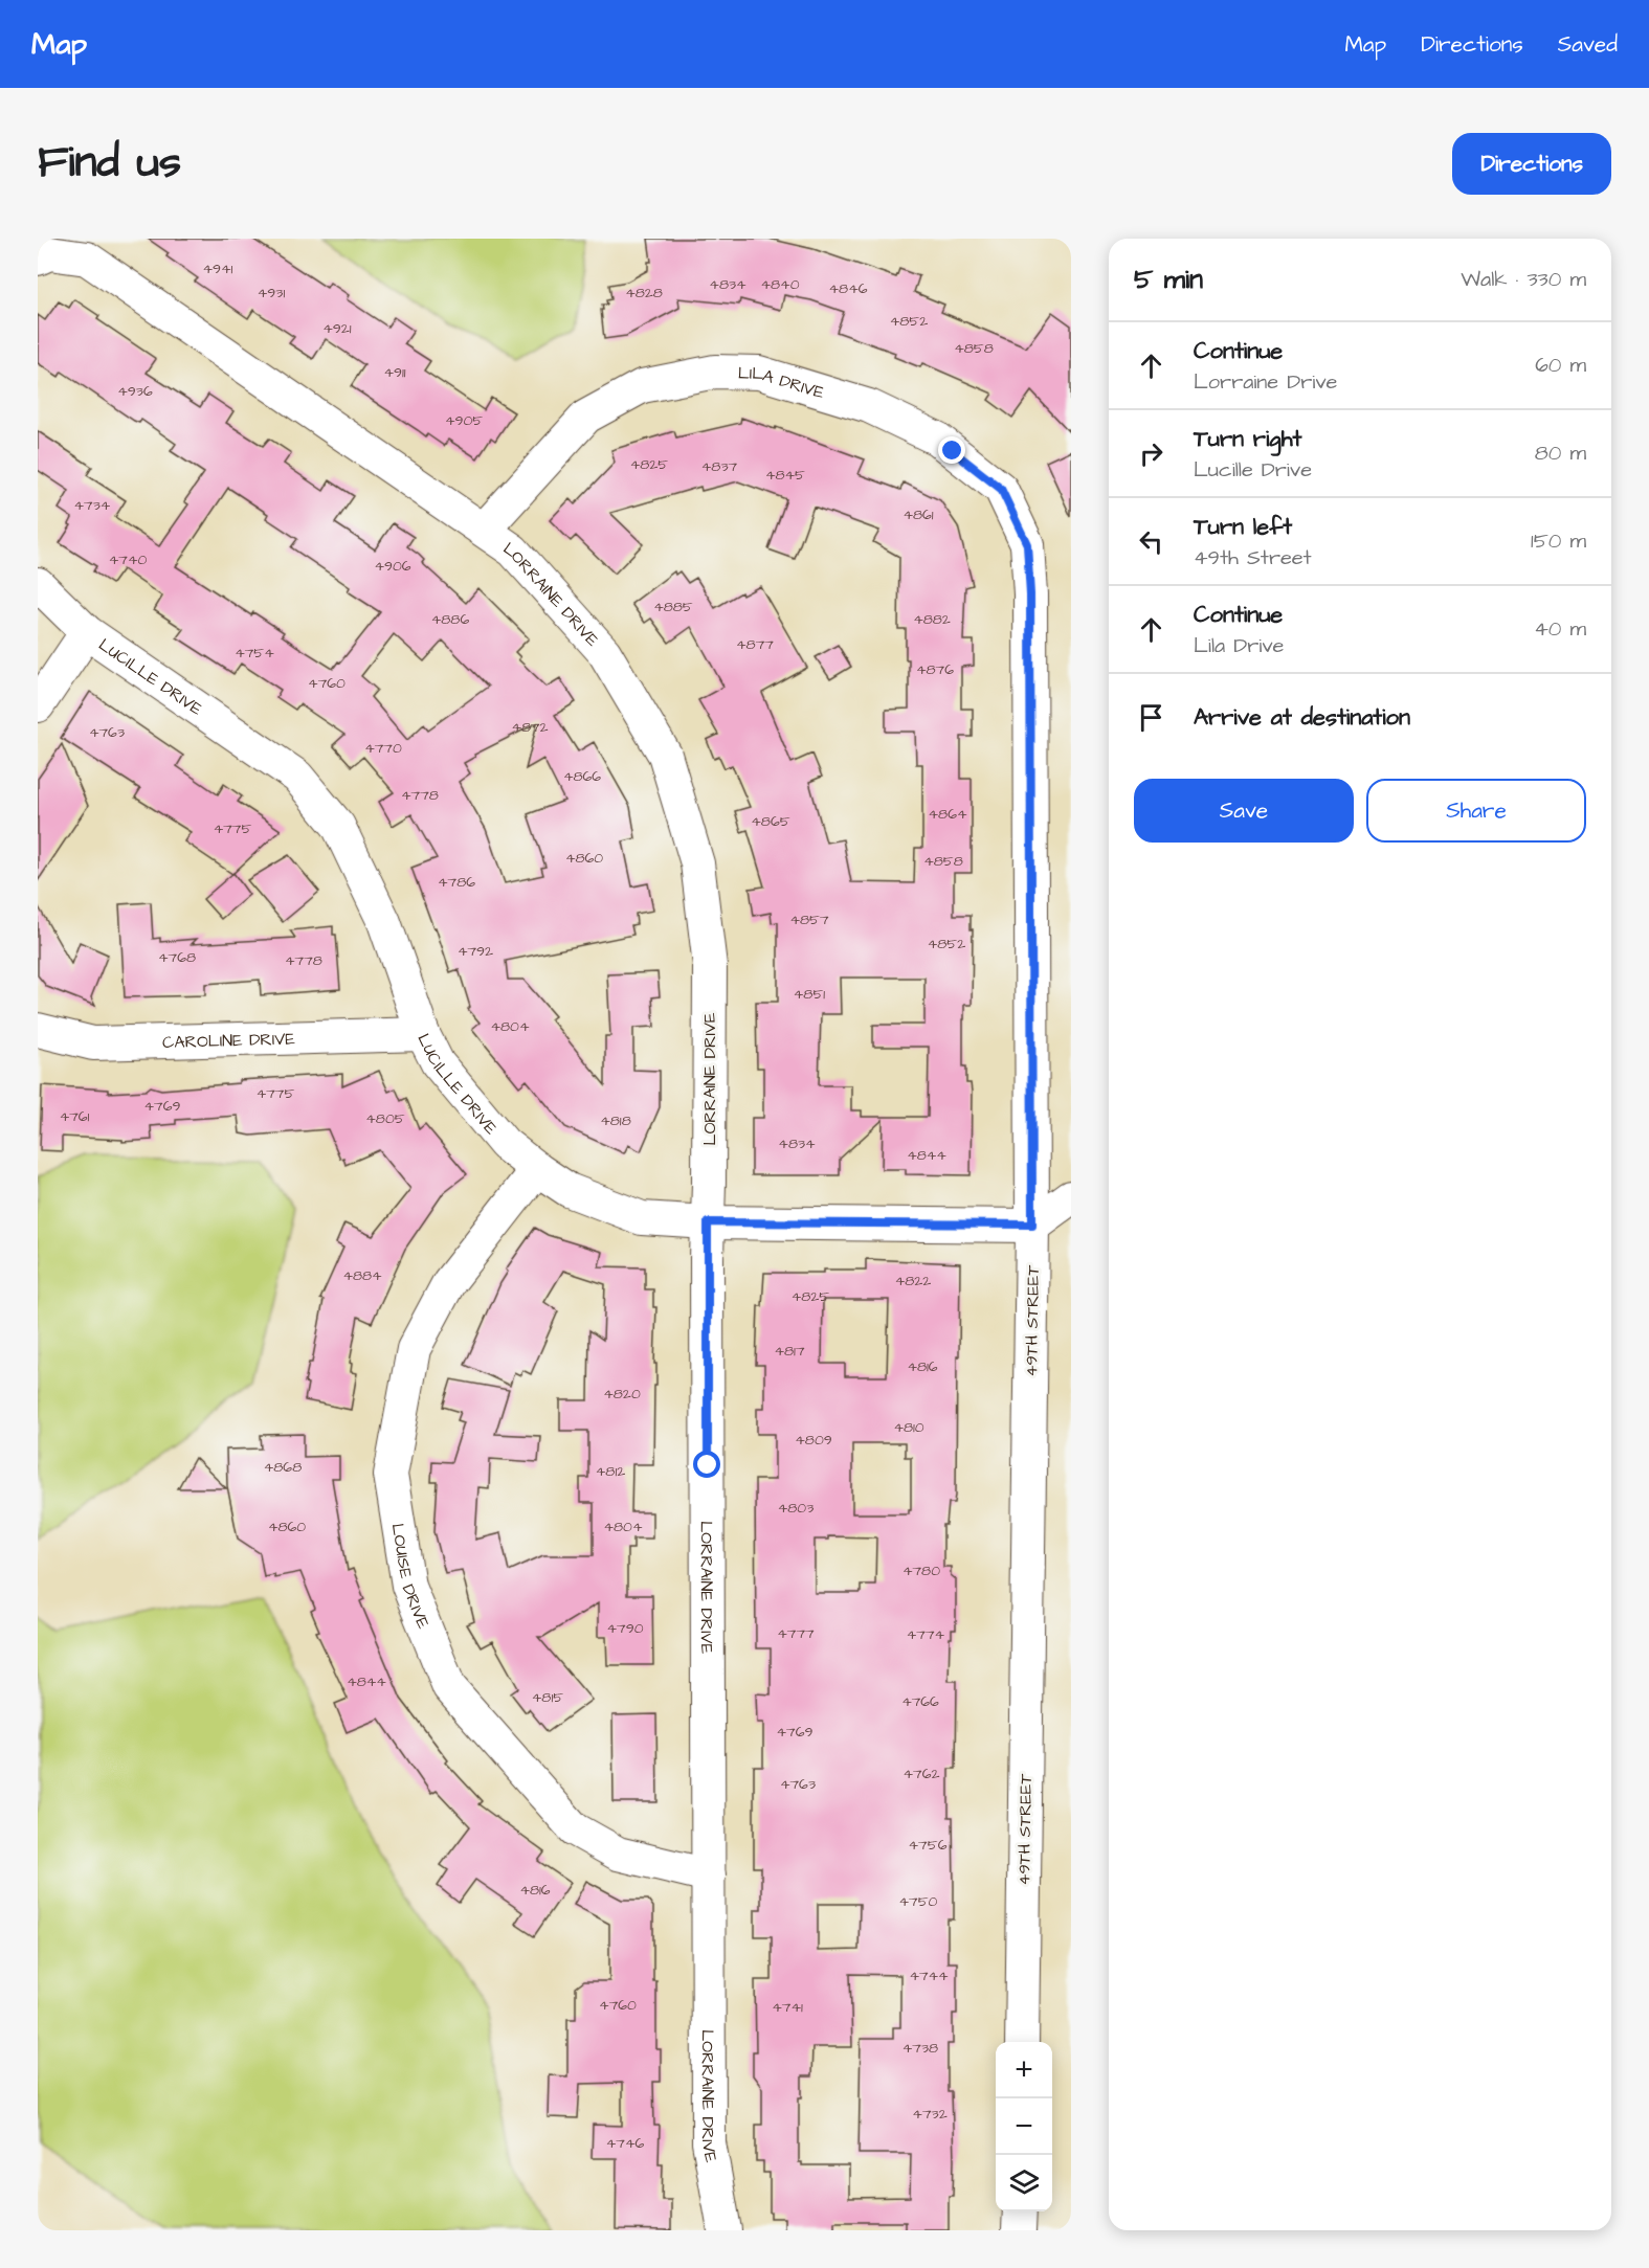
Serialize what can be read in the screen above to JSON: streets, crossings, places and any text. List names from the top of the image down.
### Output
{
  "streets": {
    "street": [
      "LILA DRIVE",
      "LORRAINE DRIVE",
      "LUCILLE DRIVE",
      "CAROLINE DRIVE",
      "49TH STREET",
      "LOUISE DRIVE"
    ]
  },
  "crossings": [
    ["LILA DRIVE", "LORRAINE DRIVE"],
    ["LILA DRIVE", "49TH STREET"],
    ["LORRAINE DRIVE", "LUCILLE DRIVE"],
    ["LORRAINE DRIVE", "LOUISE DRIVE"],
    ["LUCILLE DRIVE", "CAROLINE DRIVE"],
    ["LUCILLE DRIVE", "49TH STREET"],
    ["LUCILLE DRIVE", "LOUISE DRIVE"]
  ],
  "house_numbers": [
    "4941",
    "4834",
    "4840",
    "4846",
    "4931",
    "4828",
    "4852",
    "4921",
    "4858",
    "4911",
    "4936",
    "4905",
    "4825",
    "4837",
    "4845",
    "4734",
    "4861",
    "4740",
    "4906",
    "4885",
    "4886",
    "4882",
    "4877",
    "4754",
    "4876",
    "4760",
    "4872",
    "4763",
    "4770",
    "4866",
    "4778",
    "4864",
    "4865",
    "4775",
    "4860",
    "4858",
    "4786",
    "4857",
    "4852",
    "4792",
    "4768",
    "4778",
    "4851",
    "4804",
    "4775",
    "4769",
    "4761",
    "4805",
    "4818",
    "4834",
    "4844",
    "4884",
    "4822",
    "4825",
    "4817",
    "4816",
    "4820",
    "4810",
    "4809",
    "4868",
    "4812",
    "4803",
    "4860",
    "4804",
    "4780",
    "4790",
    "4777",
    "4774",
    "4844",
    "4815",
    "4766",
    "4769",
    "4762",
    "4763",
    "4756",
    "4816",
    "4750",
    "4744",
    "4760",
    "4741",
    "4738",
    "4732",
    "4746"
  ],
  "page": {
    "header": "Map",
    "nav": ["Map", "Directions", "Saved"],
    "title": "Find us",
    "buttons": [
      "Directions",
      ["Save", "Share"]
    ],
    "heading": ["5 min", "Walk · 330 m"],
    "list": [
      ["Continue", "Lorraine Drive", "60 m"],
      ["Turn right", "Lucille Drive", "80 m"],
      ["Turn left", "49th Street", "150 m"],
      ["Continue", "Lila Drive", "40 m"],
      "Arrive at destination"
    ],
    "map_buttons": ["+", "−"]
  }
}
